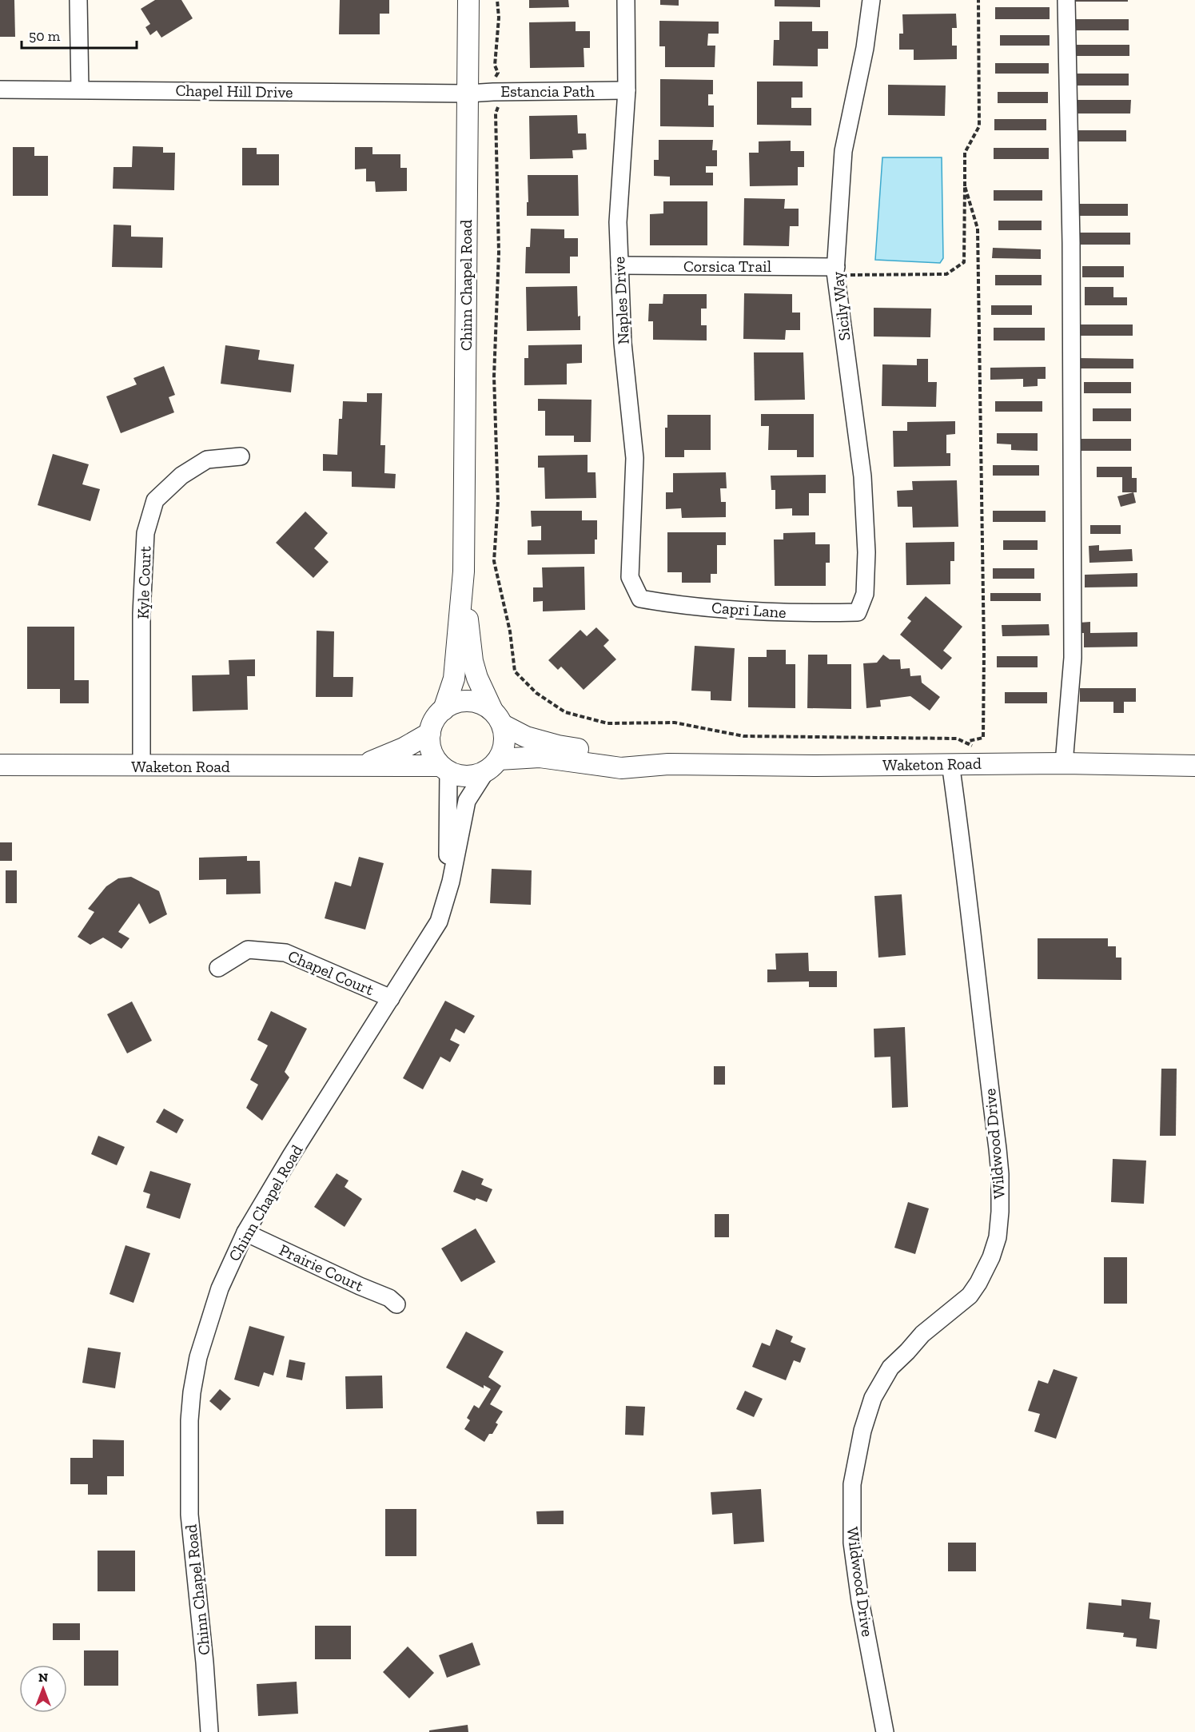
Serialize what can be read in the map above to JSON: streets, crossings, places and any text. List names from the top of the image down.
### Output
{
  "streets": {
    "street": [
      "Chapel Hill Drive",
      "Estancia Path",
      "Corsica Trail",
      "Chinn Chapel Road",
      "Naples Drive",
      "Sicily Way",
      "Kyle Court",
      "Capri Lane",
      "Waketon Road",
      "Chapel Court",
      "Wildwood Drive",
      "Prairie Court"
    ]
  },
  "crossings": [
    ["Chapel Hill Drive", "Estancia Path"],
    ["Chapel Hill Drive", "Chinn Chapel Road"],
    ["Estancia Path", "Chinn Chapel Road"],
    ["Estancia Path", "Naples Drive"],
    ["Corsica Trail", "Naples Drive"],
    ["Corsica Trail", "Sicily Way"],
    ["Chinn Chapel Road", "Waketon Road"],
    ["Chinn Chapel Road", "Chapel Court"],
    ["Chinn Chapel Road", "Prairie Court"],
    ["Naples Drive", "Capri Lane"],
    ["Sicily Way", "Capri Lane"],
    ["Kyle Court", "Waketon Road"],
    ["Waketon Road", "Wildwood Drive"]
  ],
  "scale_bar": "50 m",
  "north": "top"
}
